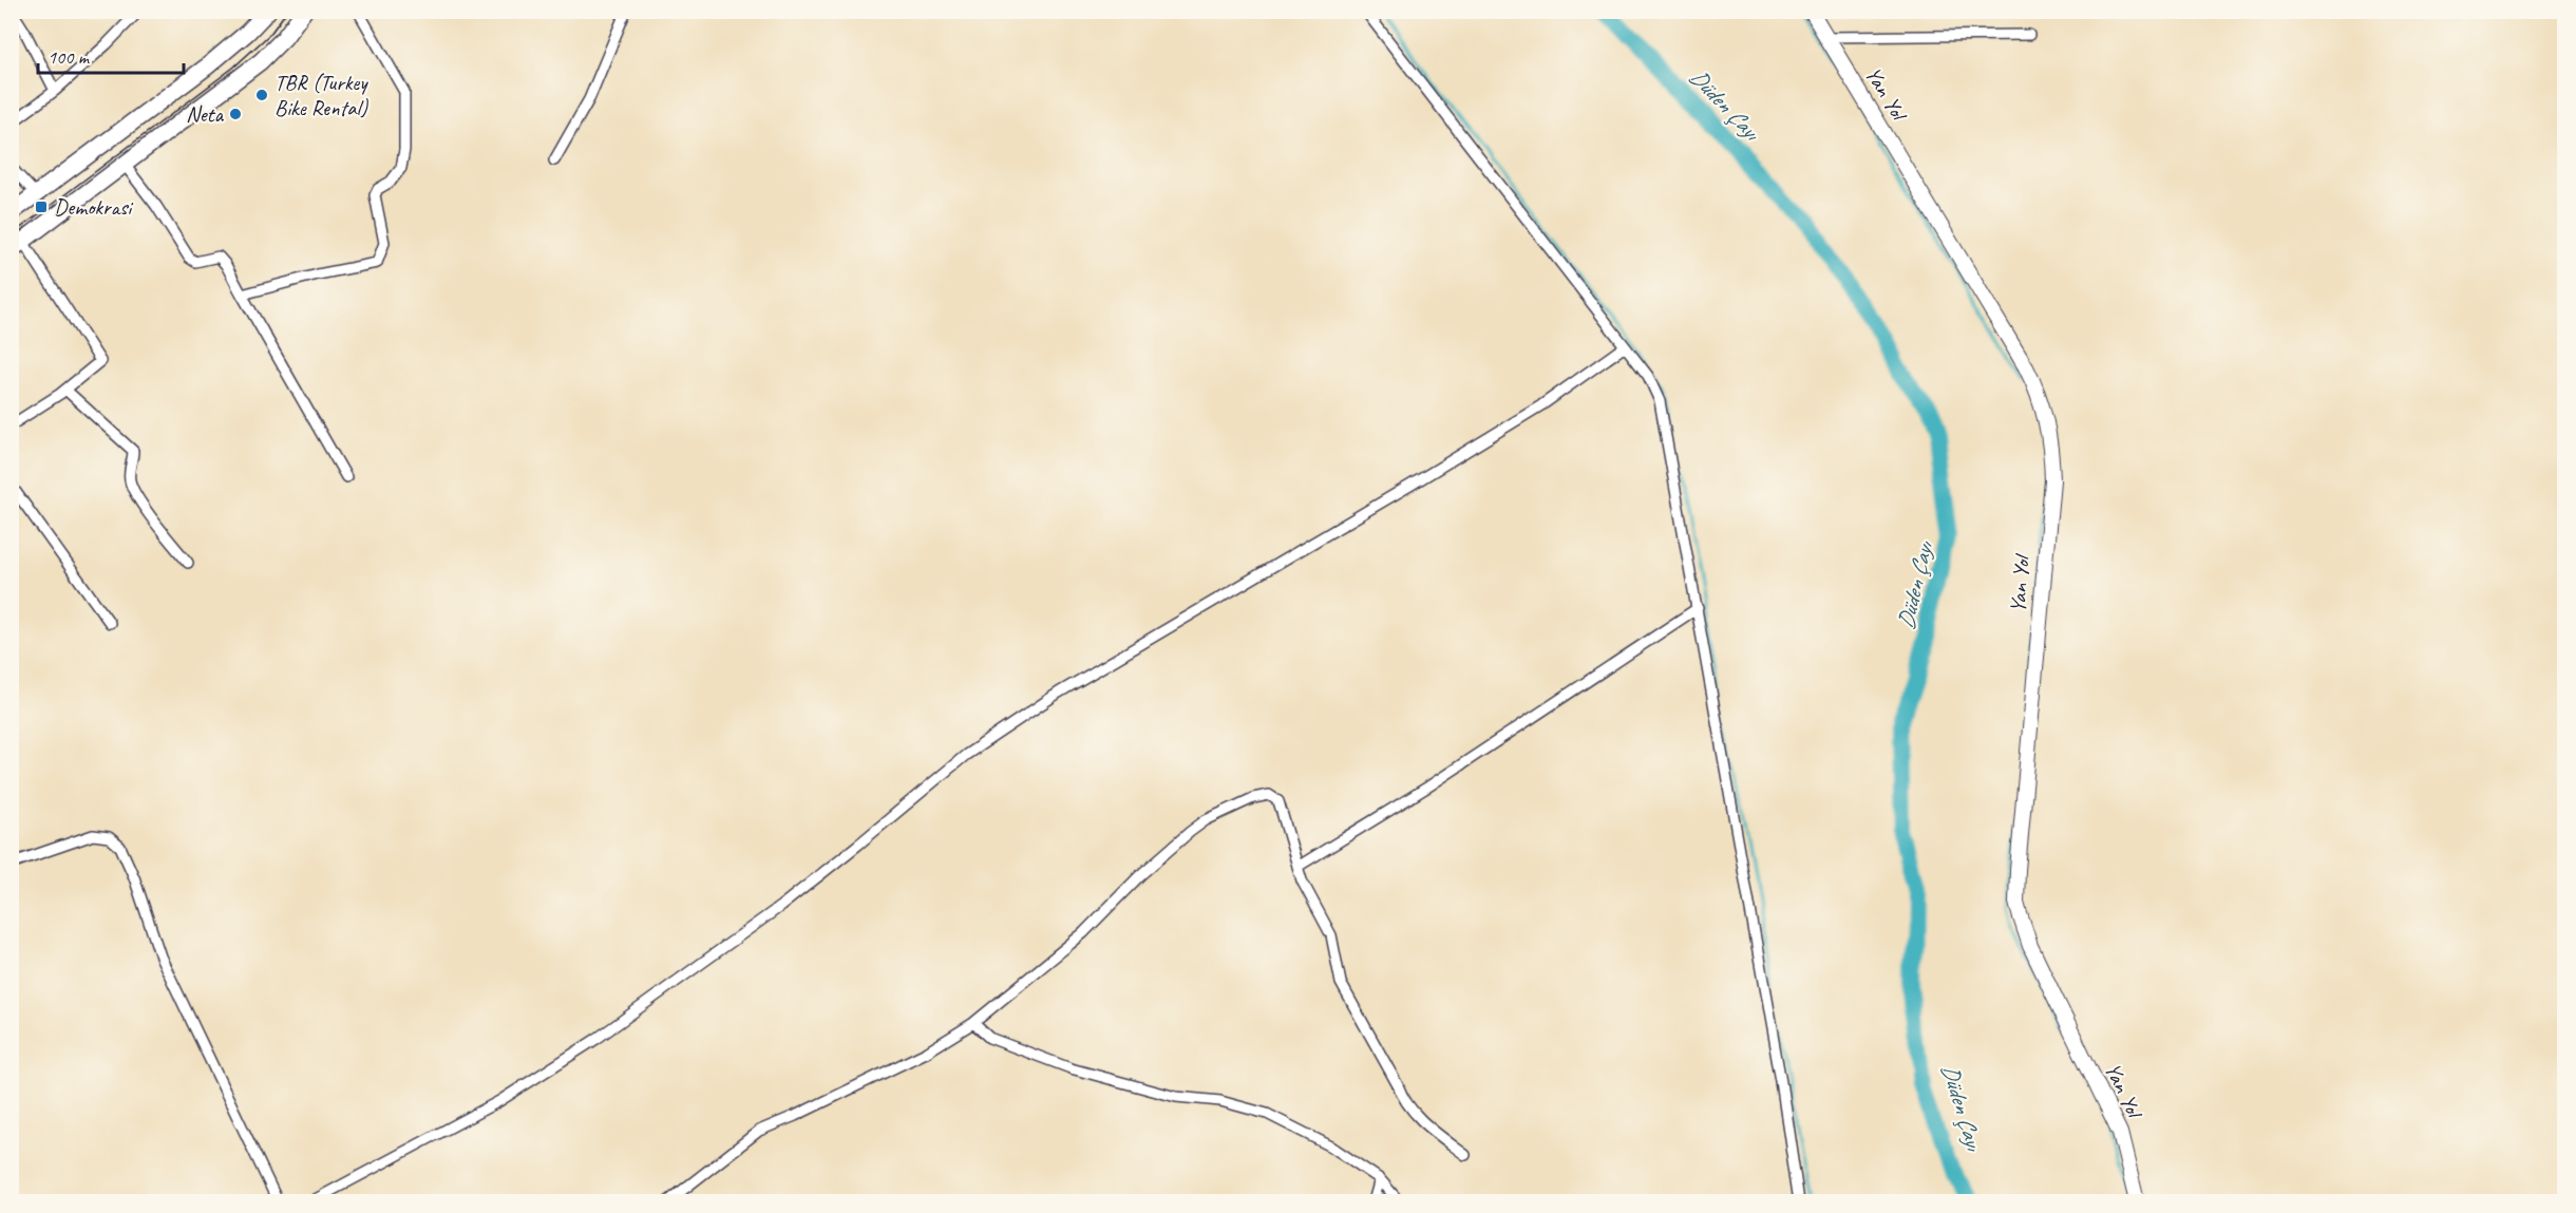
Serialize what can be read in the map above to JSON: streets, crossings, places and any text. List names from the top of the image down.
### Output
{
  "streets": {
    "street": ["Yan Yol"]
  },
  "water": ["Düden Çayı"],
  "places": {
    "other": ["TBR (Turkey Bike Rental)", "Neta"],
    "transit": ["Demokrasi"]
  },
  "scale_bar": "100 m"
}
